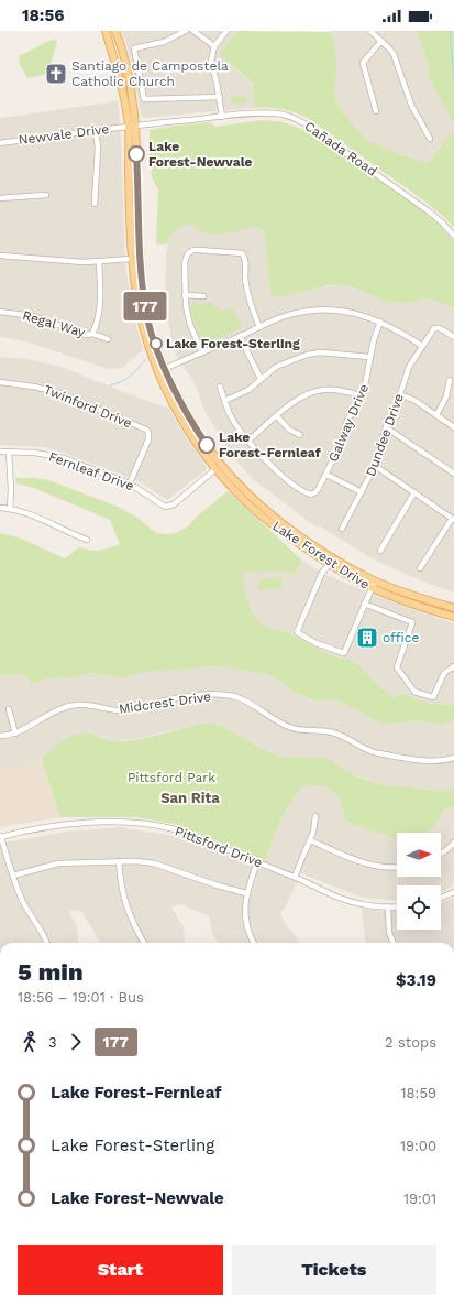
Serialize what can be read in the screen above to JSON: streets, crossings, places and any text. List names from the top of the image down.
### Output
{
  "streets": {
    "main road": ["Lake Forest Drive"],
    "street": [
      "Newvale Drive",
      "Cañada Road",
      "Regal Way",
      "Twinford Drive",
      "Galway Drive",
      "Dundee Drive",
      "Fernleaf Drive",
      "Midcrest Drive",
      "Pittsford Drive"
    ]
  },
  "crossings": [
    ["Newvale Drive", "Cañada Road"],
    ["Newvale Drive", "Lake Forest Drive"],
    ["Cañada Road", "Lake Forest Drive"],
    ["Twinford Drive", "Fernleaf Drive"],
    ["Fernleaf Drive", "Lake Forest Drive"]
  ],
  "districts": ["San Rita"],
  "parks": ["Pittsford Park"],
  "places": {
    "church": ["Santiago de Campostela Catholic Church"],
    "other": ["Lake Forest-Newvale", "Lake Forest-Sterling", "Lake Forest-Fernleaf"],
    "building": ["office"]
  },
  "lines": ["bus line 177"],
  "north": "right",
  "page": {
    "status": "18:56",
    "on_map": "177",
    "heading": ["5 min", "18:56 – 19:01 · Bus", "$3.19"],
    "legs": ["3", "177", "2 stops"],
    "list": [
      {
        "name": "Lake Forest-Fernleaf",
        "value": "18:59"
      },
      {
        "name": "Lake Forest-Sterling",
        "value": "19:00"
      },
      {
        "name": "Lake Forest-Newvale",
        "value": "19:01"
      }
    ],
    "buttons": ["Start", "Tickets"]
  }
}
